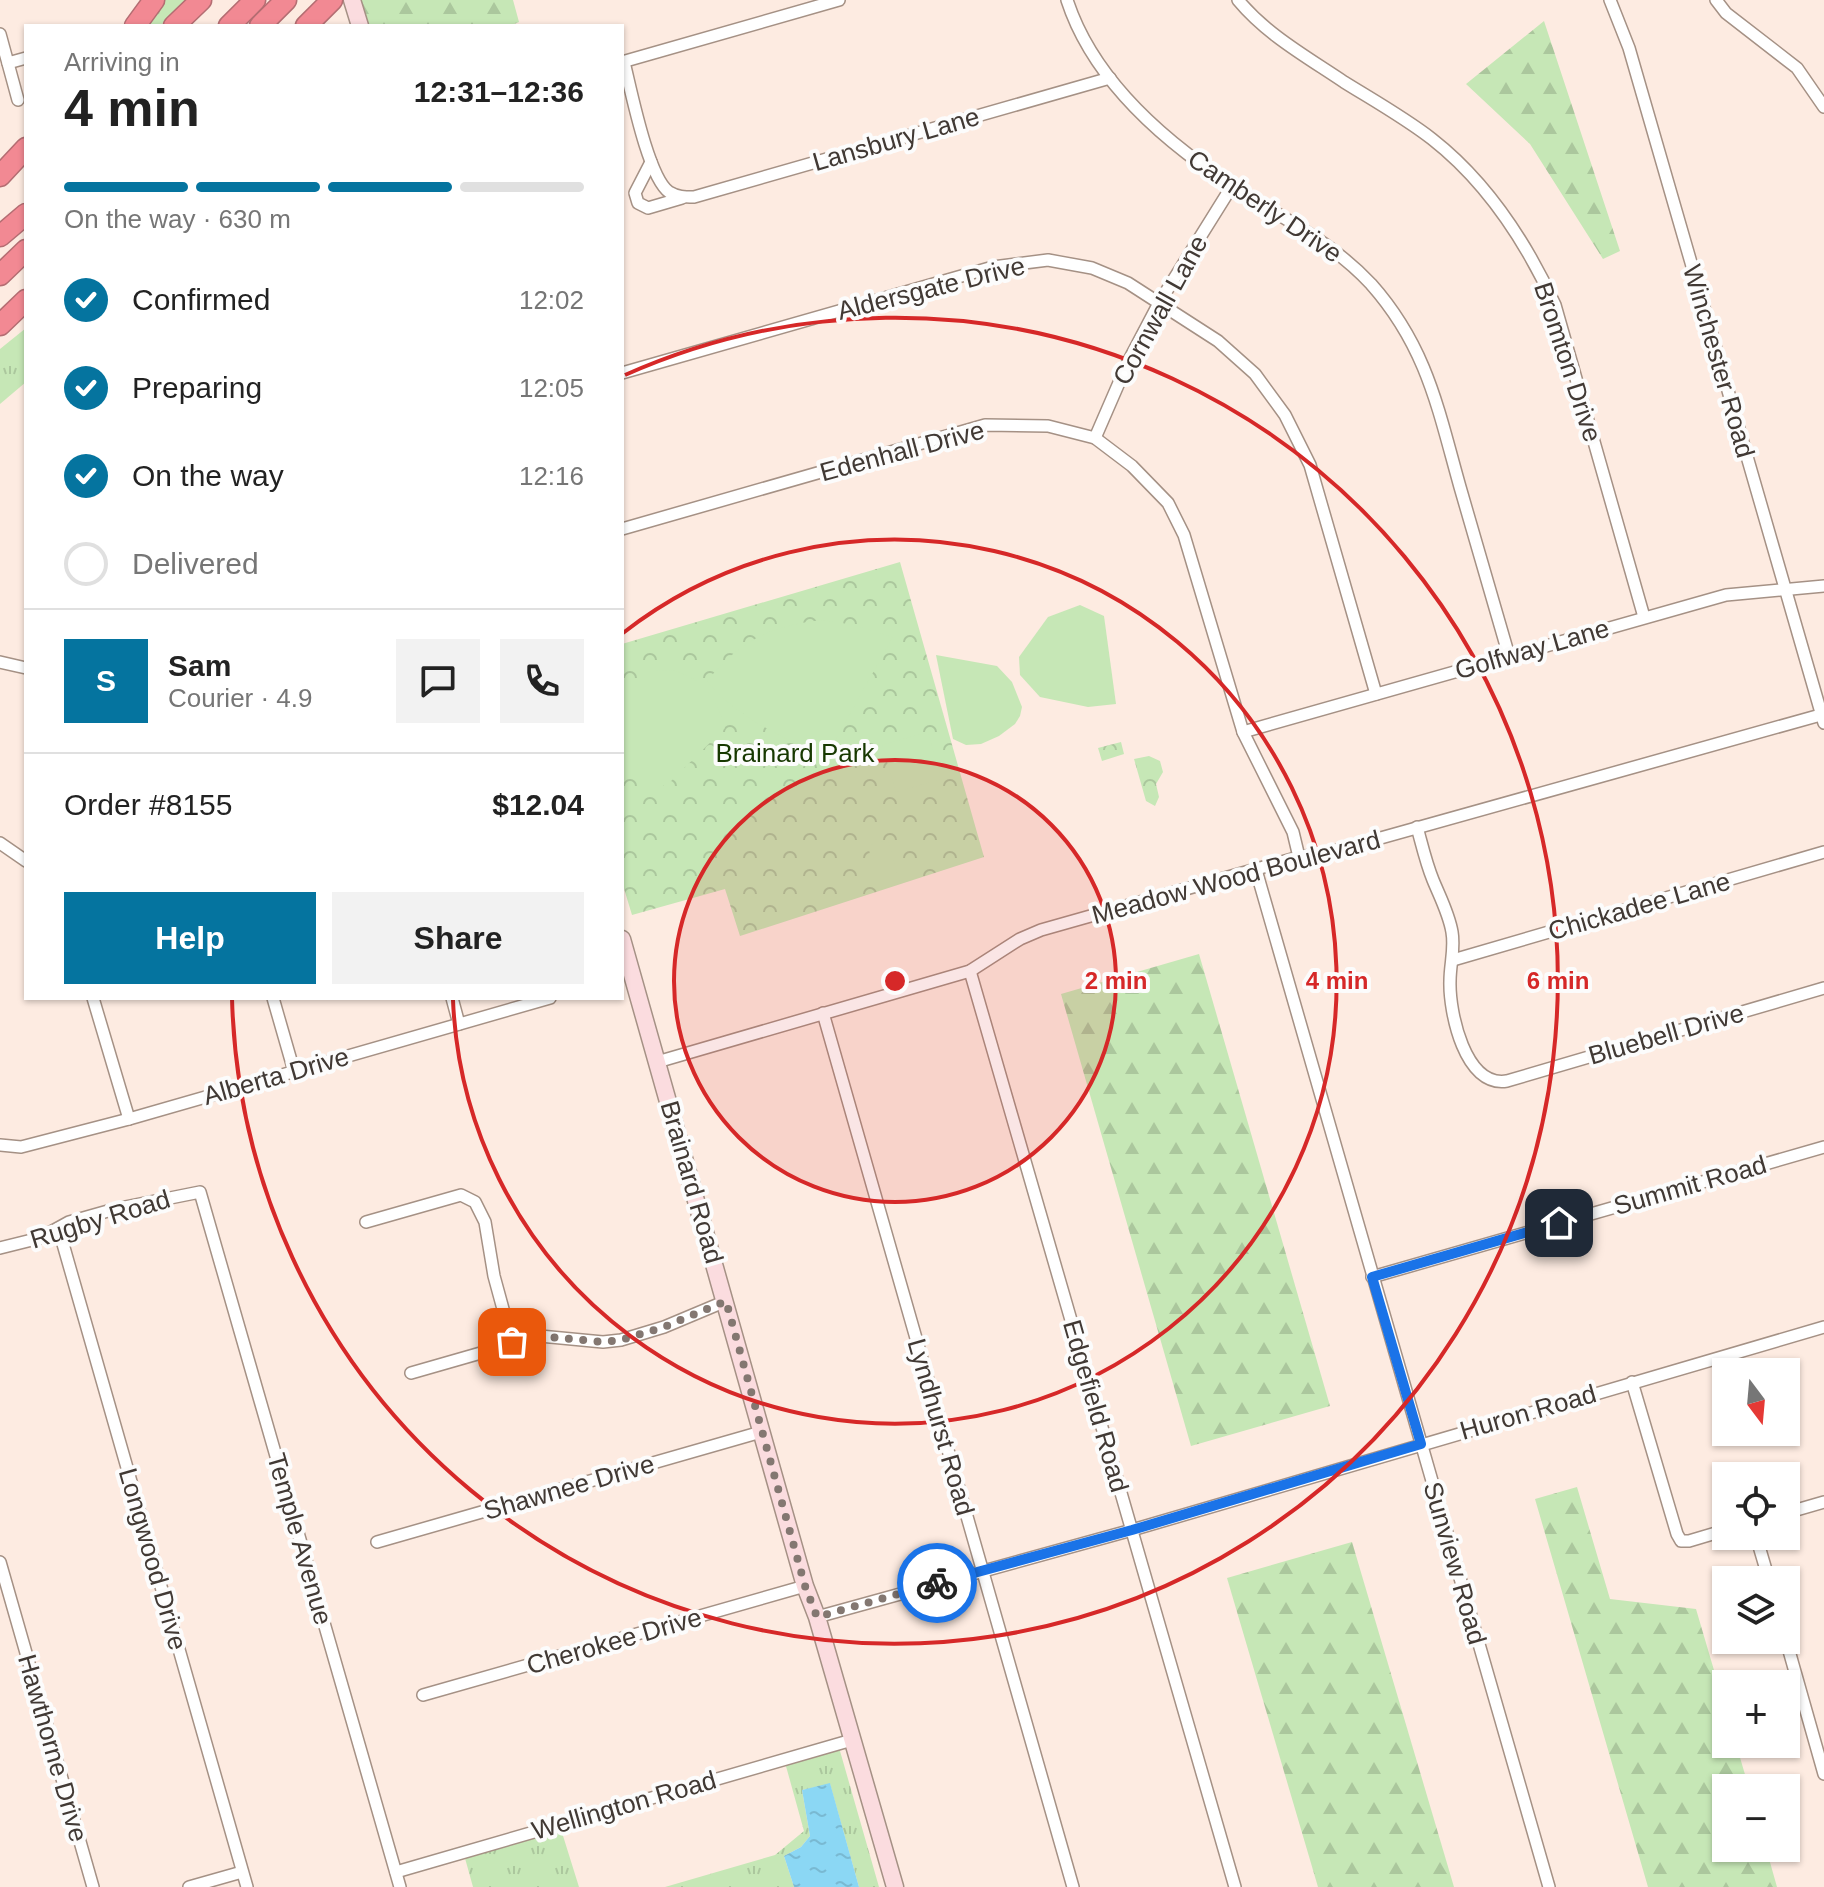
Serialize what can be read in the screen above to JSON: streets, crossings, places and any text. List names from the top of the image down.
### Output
{
  "streets": {
    "main road": ["Brainard Road"],
    "street": [
      "Lansbury Lane",
      "Camberly Drive",
      "Aldersgate Drive",
      "Cornwall Lane",
      "Winchester Road",
      "Bromton Drive",
      "Edenhall Drive",
      "Golfway Lane",
      "Meadow Wood Boulevard",
      "Chickadee Lane",
      "Bluebell Drive",
      "Alberta Drive",
      "Summit Road",
      "Rugby Road",
      "Edgefield Road",
      "Huron Road",
      "Lyndhurst Road",
      "Shawnee Drive",
      "Temple Avenue",
      "Longwood Drive",
      "Sunview Road",
      "Cherokee Drive",
      "Hawthorne Drive",
      "Wellington Road"
    ]
  },
  "crossings": [
    ["Lansbury Lane", "Camberly Drive"],
    ["Camberly Drive", "Cornwall Lane"],
    ["Camberly Drive", "Golfway Lane"],
    ["Aldersgate Drive", "Cornwall Lane"],
    ["Aldersgate Drive", "Golfway Lane"],
    ["Cornwall Lane", "Edenhall Drive"],
    ["Winchester Road", "Golfway Lane"],
    ["Winchester Road", "Meadow Wood Boulevard"],
    ["Bromton Drive", "Golfway Lane"],
    ["Edenhall Drive", "Golfway Lane"],
    ["Edenhall Drive", "Meadow Wood Boulevard"],
    ["Meadow Wood Boulevard", "Brainard Road"],
    ["Meadow Wood Boulevard", "Edgefield Road"],
    ["Meadow Wood Boulevard", "Lyndhurst Road"],
    ["Meadow Wood Boulevard", "Sunview Road"],
    ["Chickadee Lane", "Bluebell Drive"],
    ["Brainard Road", "Huron Road"],
    ["Brainard Road", "Shawnee Drive"],
    ["Brainard Road", "Cherokee Drive"],
    ["Brainard Road", "Wellington Road"],
    ["Summit Road", "Sunview Road"],
    ["Rugby Road", "Temple Avenue"],
    ["Rugby Road", "Longwood Drive"],
    ["Edgefield Road", "Huron Road"],
    ["Huron Road", "Lyndhurst Road"],
    ["Huron Road", "Sunview Road"],
    ["Temple Avenue", "Wellington Road"]
  ],
  "parks": ["Brainard Park"],
  "north": "bottom",
  "page": {
    "heading": ["4 min", "Arriving in", "12:31–12:36"],
    "panel": [
      "Sam",
      "Courier · 4.9",
      "Order #8155",
      "$12.04"
    ],
    "bar": "On the way · 630 m",
    "list": [
      ["Confirmed", "12:02"],
      ["Preparing", "12:05"],
      ["On the way", "12:16"],
      "Delivered"
    ],
    "round": "S",
    "buttons": ["Help", "Share"],
    "map_buttons": ["+", "−"]
  },
  "rings": ["2 min", "4 min", "6 min"]
}
